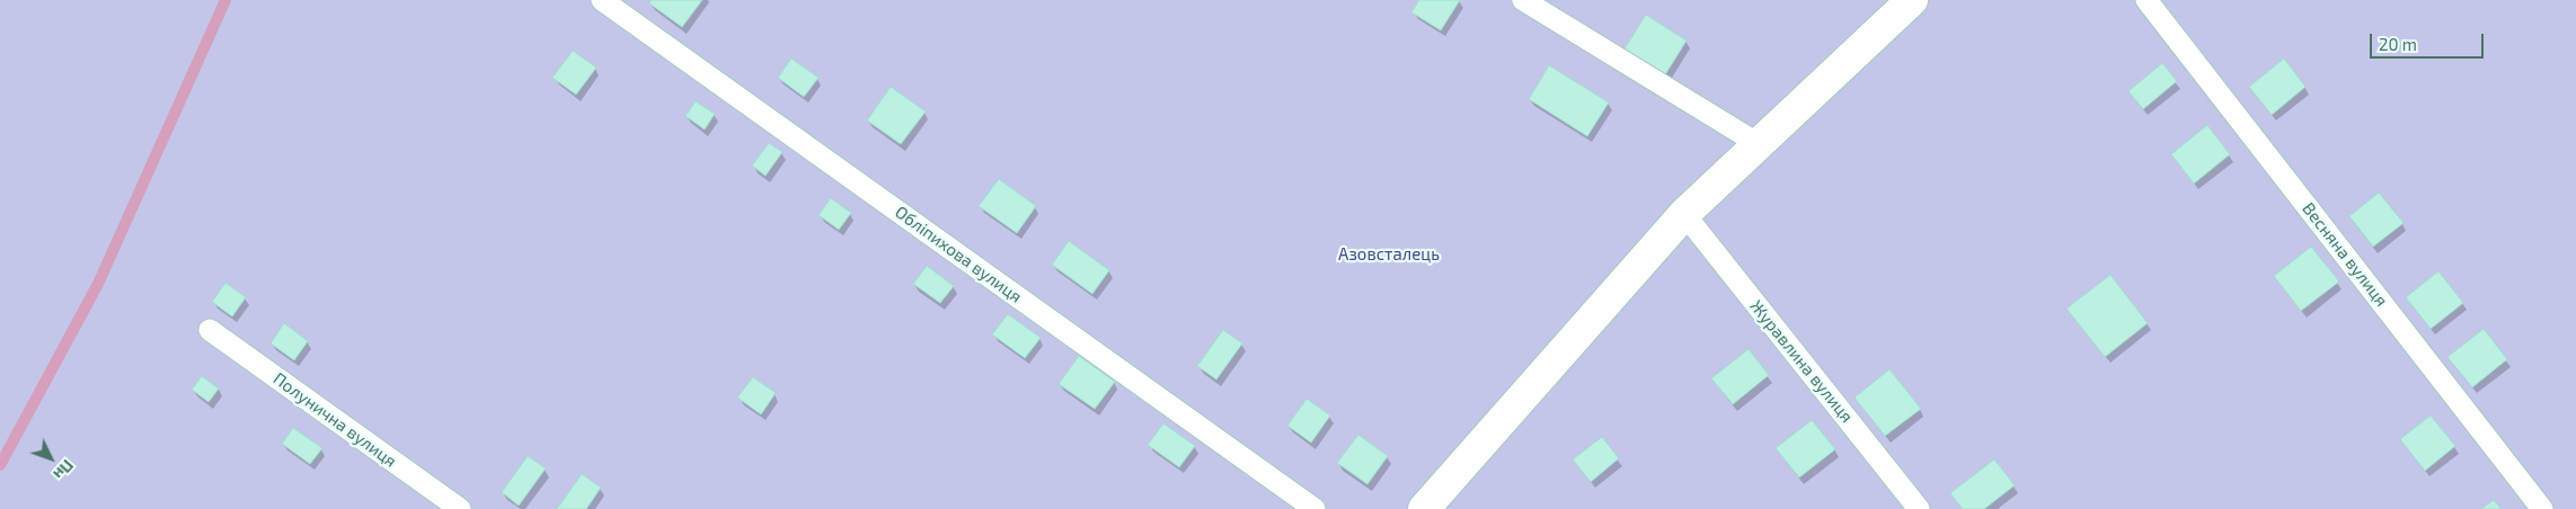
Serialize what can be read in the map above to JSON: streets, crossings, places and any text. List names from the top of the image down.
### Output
{
  "streets": {
    "lane": [
      "Обліпихова вулиця",
      "Весняна вулиця",
      "Журавлина вулиця",
      "Полунична вулиця"
    ]
  },
  "parks": ["Азовсталець"],
  "scale_bar": "20 m",
  "north": "bottom right"
}
